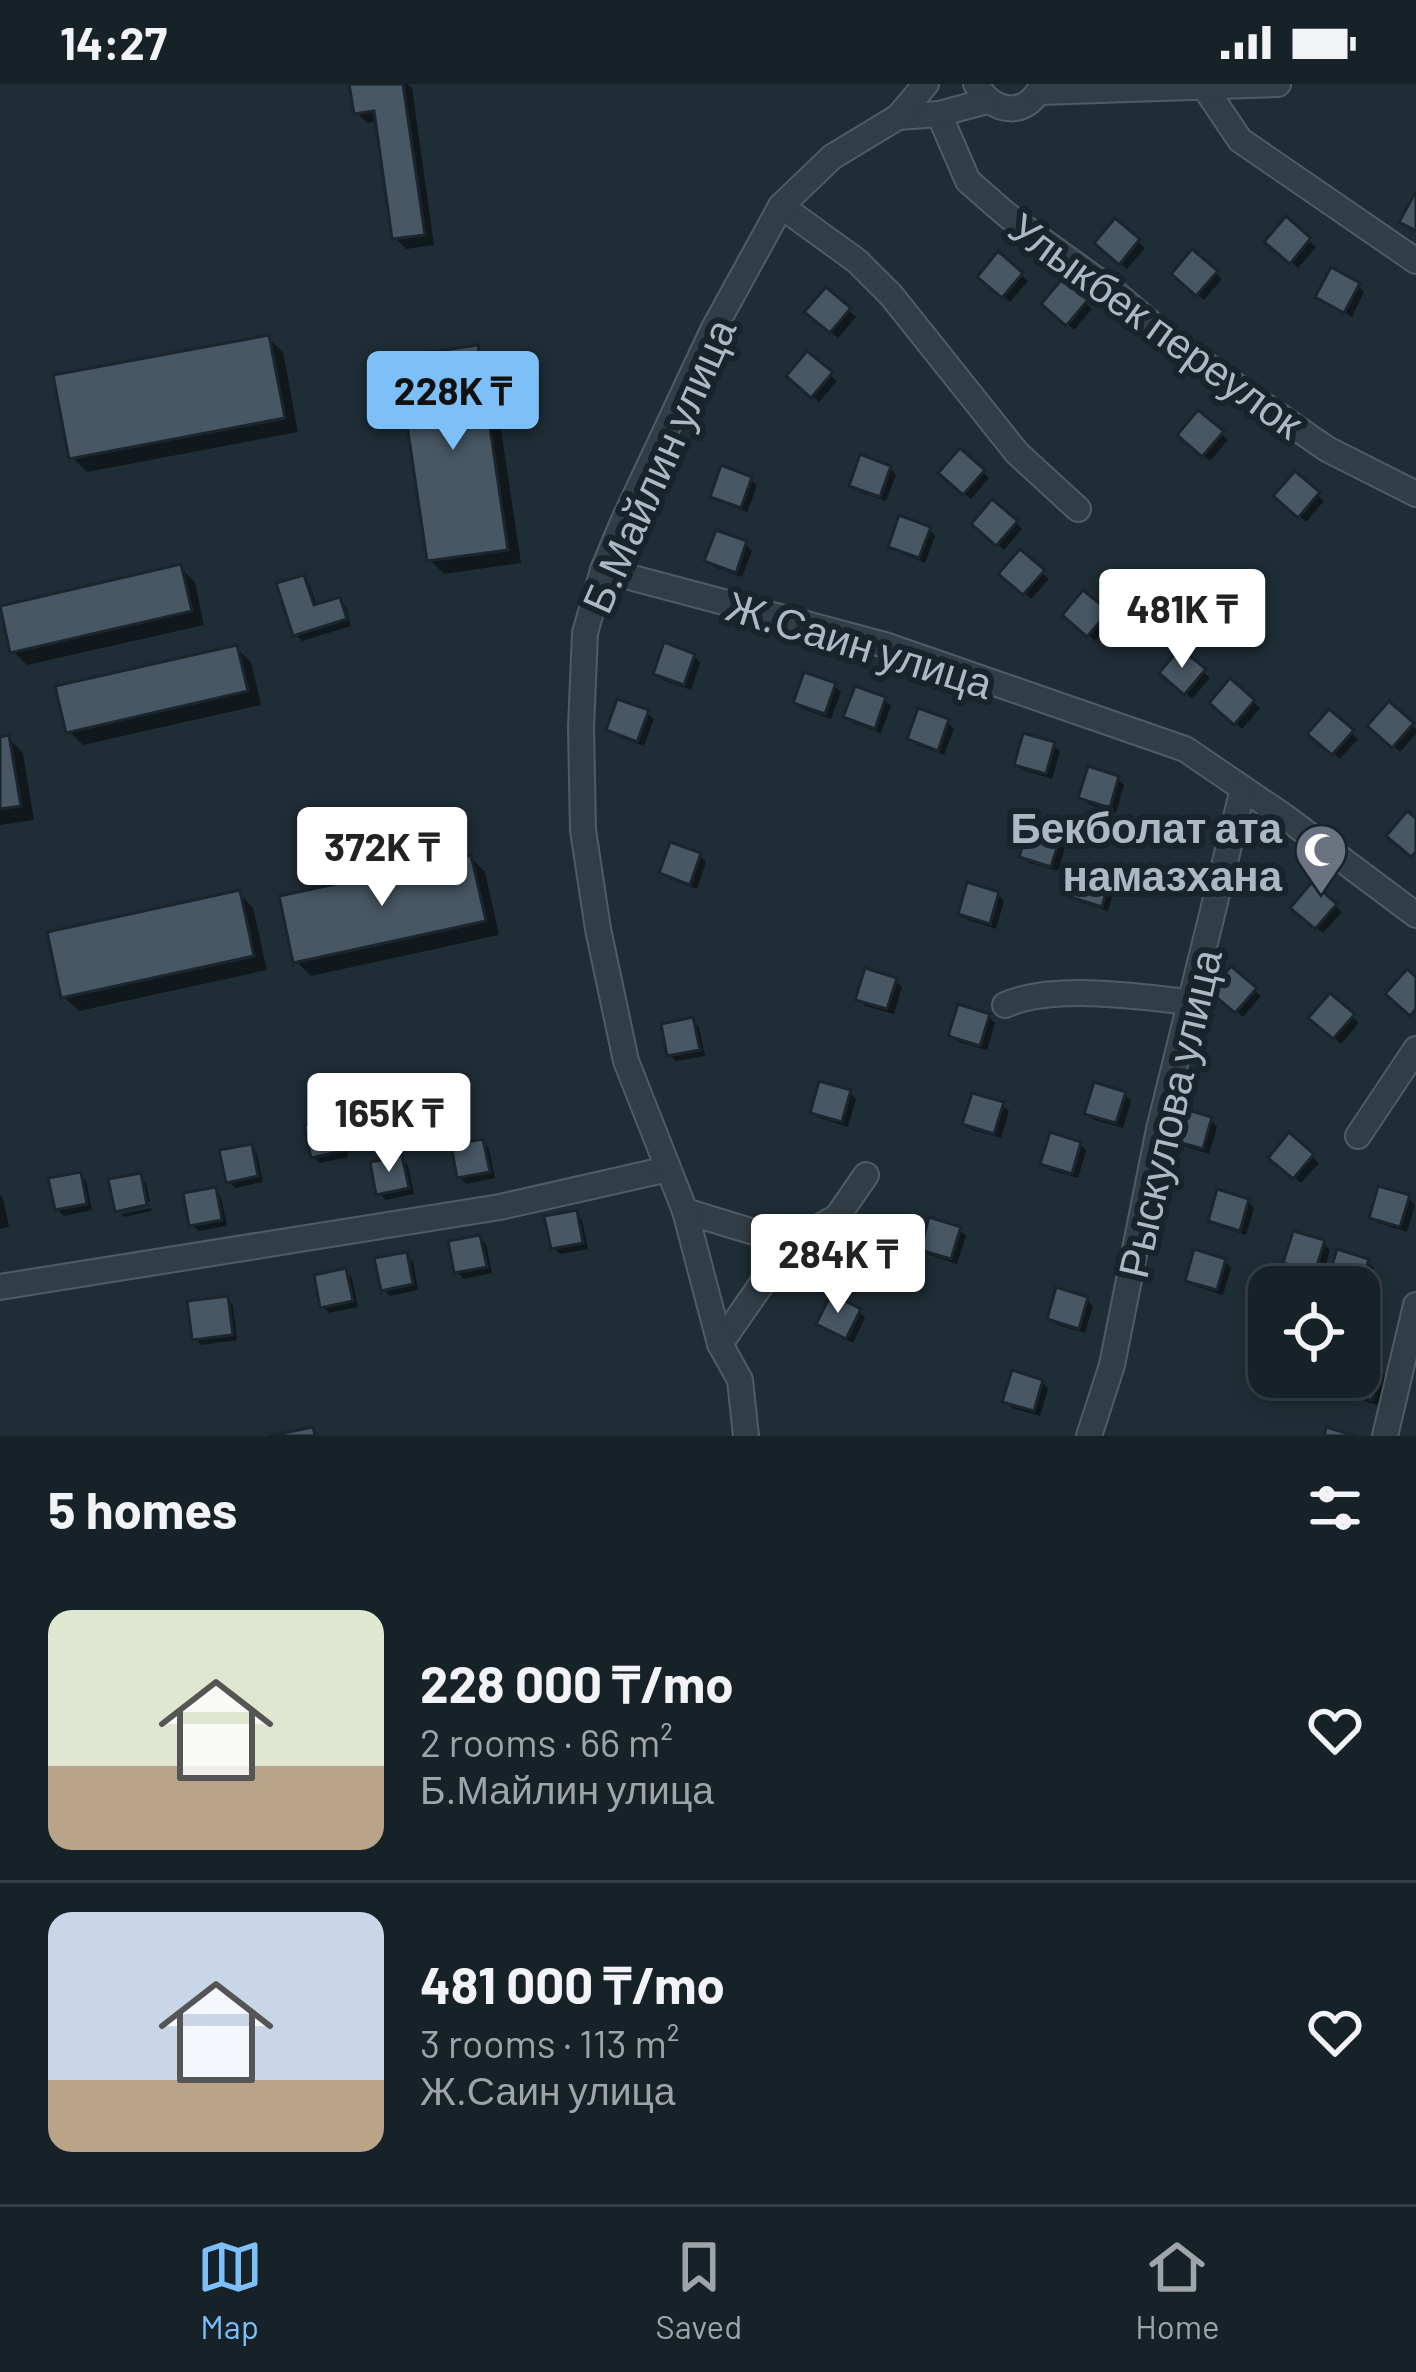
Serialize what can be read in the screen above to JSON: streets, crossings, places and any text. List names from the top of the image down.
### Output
{
  "streets": {
    "street": [
      "Улыкбек переулок",
      "Б.Майлин улица",
      "Ж.Саин улица",
      "Рыскулова улица"
    ]
  },
  "crossings": [
    ["Улыкбек переулок", "Б.Майлин улица"],
    ["Б.Майлин улица", "Ж.Саин улица"],
    ["Ж.Саин улица", "Рыскулова улица"]
  ],
  "places": {
    "mosque": ["Бекболат ата намазхана"]
  },
  "page": {
    "status": "14:27",
    "price": [
      "228K ₸",
      "481K ₸",
      "372K ₸",
      "165K ₸",
      "284K ₸"
    ],
    "heading": "5 homes",
    "list": [
      {
        "name": "228 000 ₸/mo",
        "note": "2 rooms · 66 m² · Б.Майлин улица"
      },
      {
        "name": "481 000 ₸/mo",
        "note": "3 rooms · 113 m² · Ж.Саин улица"
      }
    ],
    "tabs": ["Map", "Saved", "Home"]
  }
}
